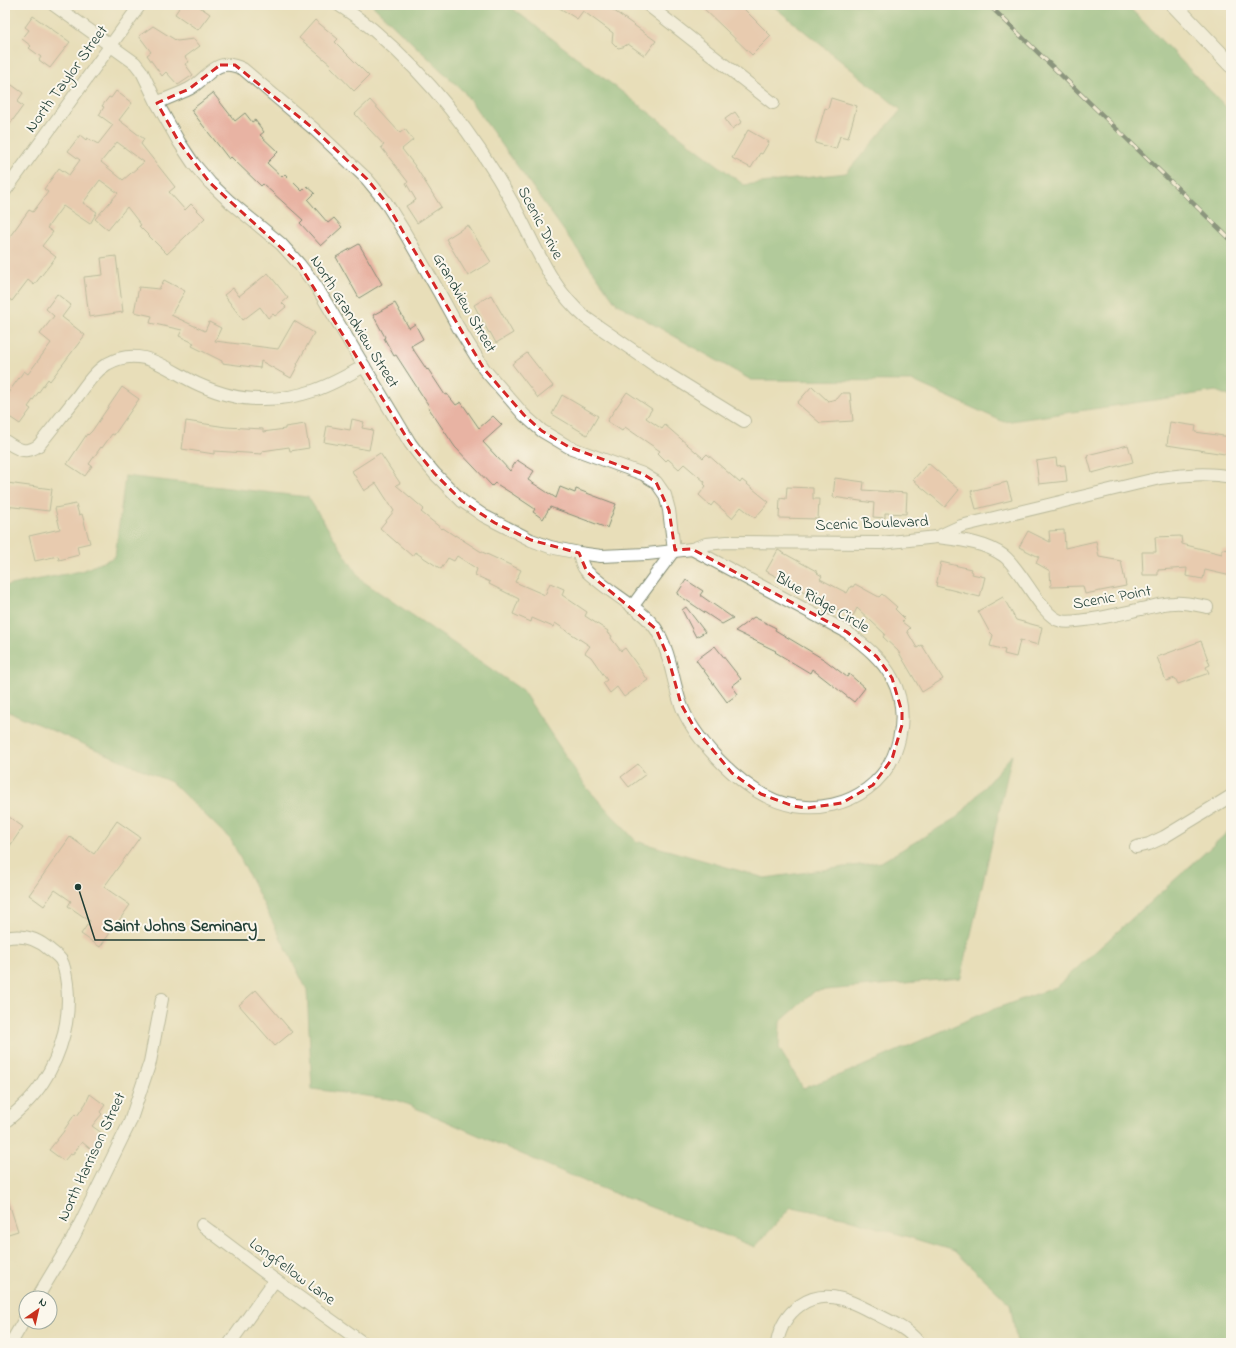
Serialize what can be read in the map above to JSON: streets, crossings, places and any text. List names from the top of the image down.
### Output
{
  "streets": {
    "street": [
      "North Taylor Street",
      "Scenic Drive",
      "Grandview Street",
      "North Grandview Street",
      "Scenic Boulevard",
      "Scenic Point",
      "Blue Ridge Circle",
      "North Harrison Street",
      "Longfellow Lane"
    ]
  },
  "crossings": [
    ["North Taylor Street", "North Grandview Street"],
    ["Grandview Street", "North Grandview Street"],
    ["Grandview Street", "Scenic Boulevard"],
    ["North Grandview Street", "Scenic Boulevard"],
    ["Scenic Boulevard", "Scenic Point"],
    ["Scenic Boulevard", "Blue Ridge Circle"]
  ],
  "places": ["Saint Johns Seminary"],
  "north": "top right"
}
